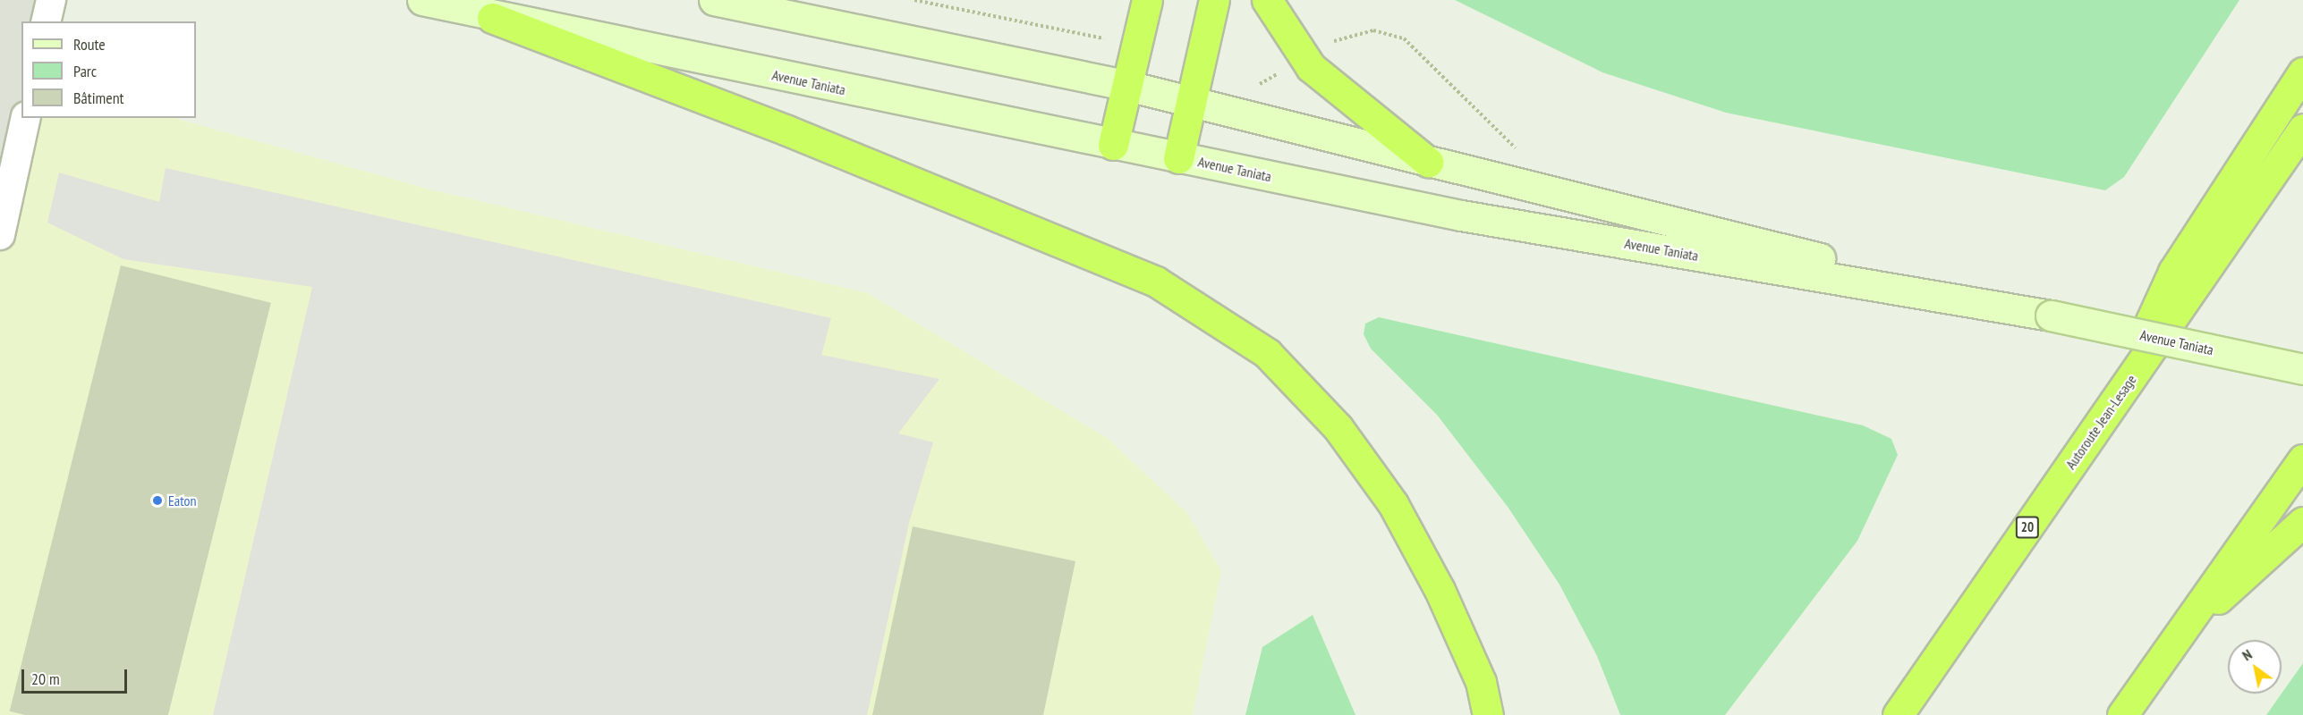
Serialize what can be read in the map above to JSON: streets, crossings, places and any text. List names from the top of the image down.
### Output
{
  "streets": {
    "highway": ["Autoroute Jean-Lesage", "20"],
    "main road": ["Avenue Taniata"]
  },
  "places": ["Eaton"],
  "legend": ["Route", "Parc", "Bâtiment"],
  "scale_bar": "20 m",
  "north": "top left"
}
